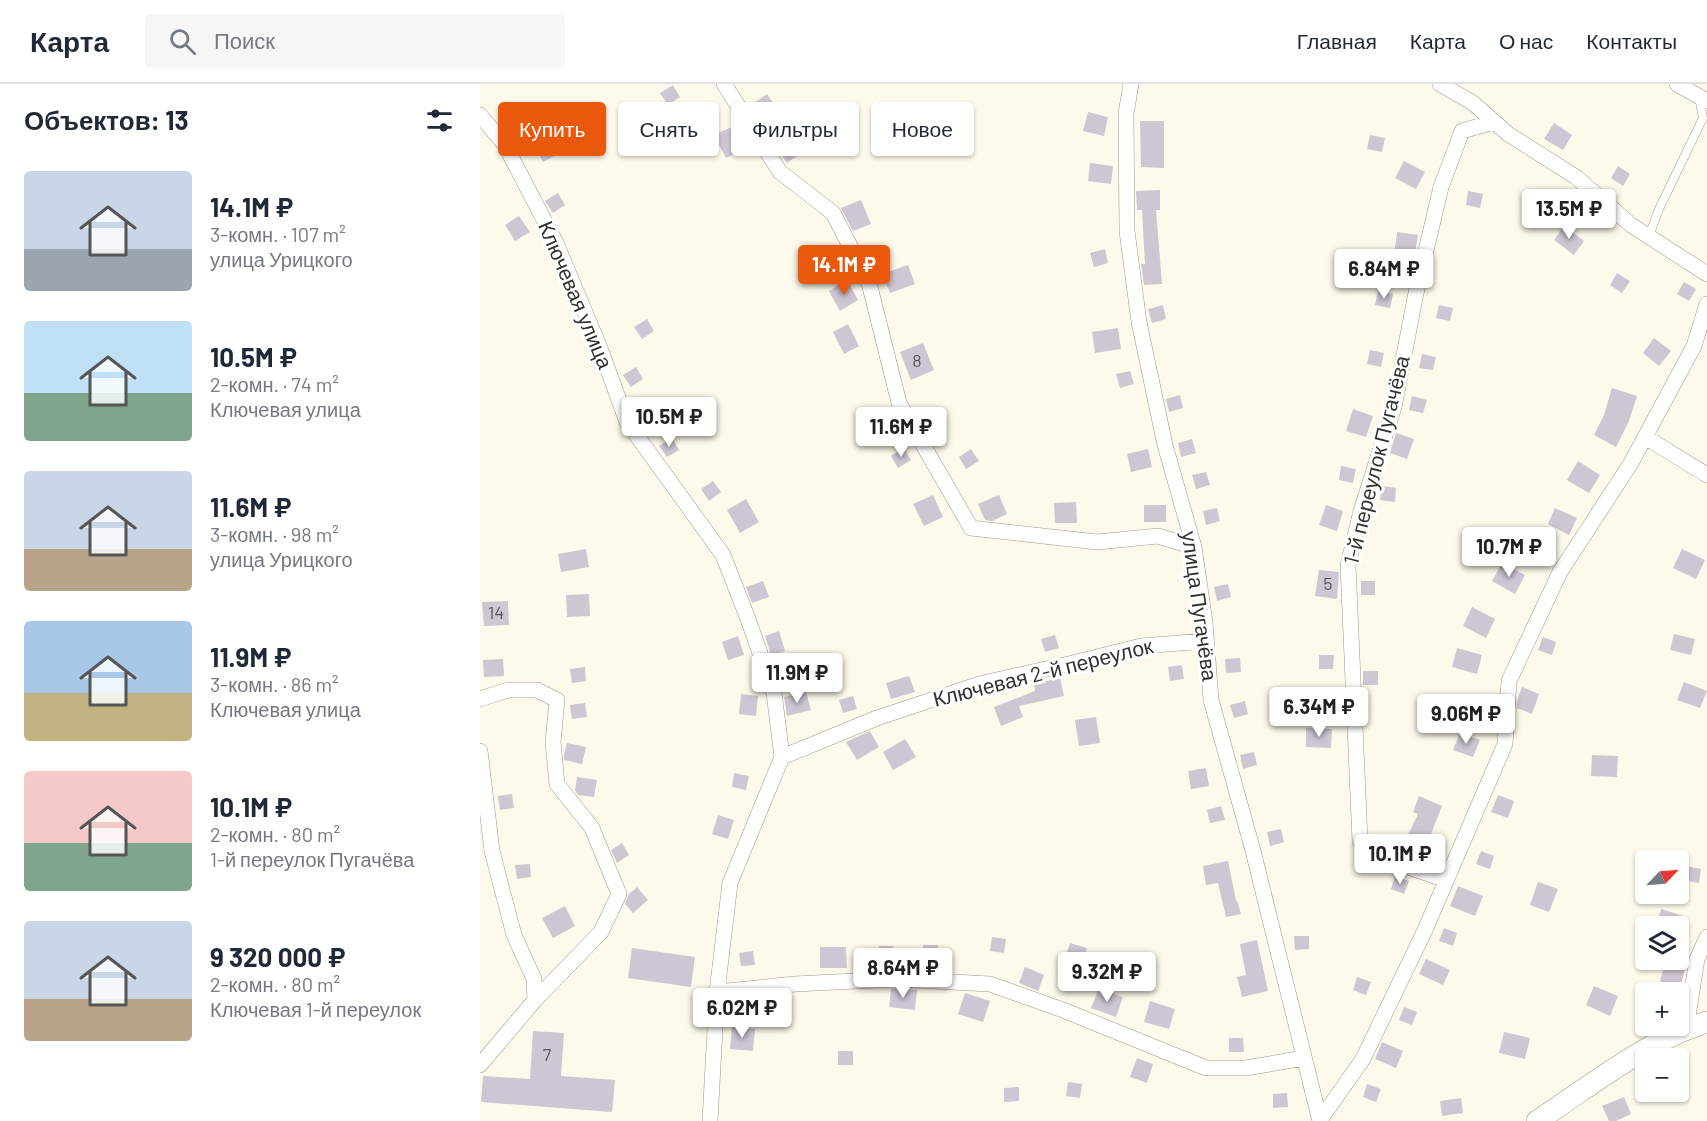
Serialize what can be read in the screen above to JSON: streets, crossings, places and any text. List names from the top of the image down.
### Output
{
  "streets": {
    "street": [
      "Ключевая улица",
      "1-й переулок Пугачёва",
      "улица Пугачёва",
      "Ключевая 2-й переулок"
    ]
  },
  "crossings": [
    ["Ключевая улица", "Ключевая 2-й переулок"],
    ["улица Пугачёва", "Ключевая 2-й переулок"]
  ],
  "house_numbers": [
    "8",
    "5",
    "14",
    "7"
  ],
  "north": "top right",
  "page": {
    "header": "Карта",
    "search": "Поиск",
    "nav": [
      "Главная",
      "Карта",
      "О нас",
      "Контакты"
    ],
    "heading": "Объектов: 13",
    "chip": [
      "Купить",
      "Снять",
      "Фильтры",
      "Новое"
    ],
    "list": [
      {
        "name": "14.1M ₽",
        "note": "3-комн. · 107 m² · улица Урицкого"
      },
      {
        "name": "10.5M ₽",
        "note": "2-комн. · 74 m² · Ключевая улица"
      },
      {
        "name": "11.6M ₽",
        "note": "3-комн. · 98 m² · улица Урицкого"
      },
      {
        "name": "11.9M ₽",
        "note": "3-комн. · 86 m² · Ключевая улица"
      },
      {
        "name": "10.1M ₽",
        "note": "2-комн. · 80 m² · 1-й переулок Пугачёва"
      },
      {
        "name": "9 320 000 ₽",
        "note": "2-комн. · 80 m² · Ключевая 1-й переулок"
      }
    ],
    "price": [
      "13.5M ₽",
      "14.1M ₽",
      "6.84M ₽",
      "10.5M ₽",
      "11.6M ₽",
      "10.7M ₽",
      "11.9M ₽",
      "6.34M ₽",
      "9.06M ₽",
      "10.1M ₽",
      "8.64M ₽",
      "9.32M ₽",
      "6.02M ₽"
    ],
    "map_buttons": ["+", "−"]
  }
}
